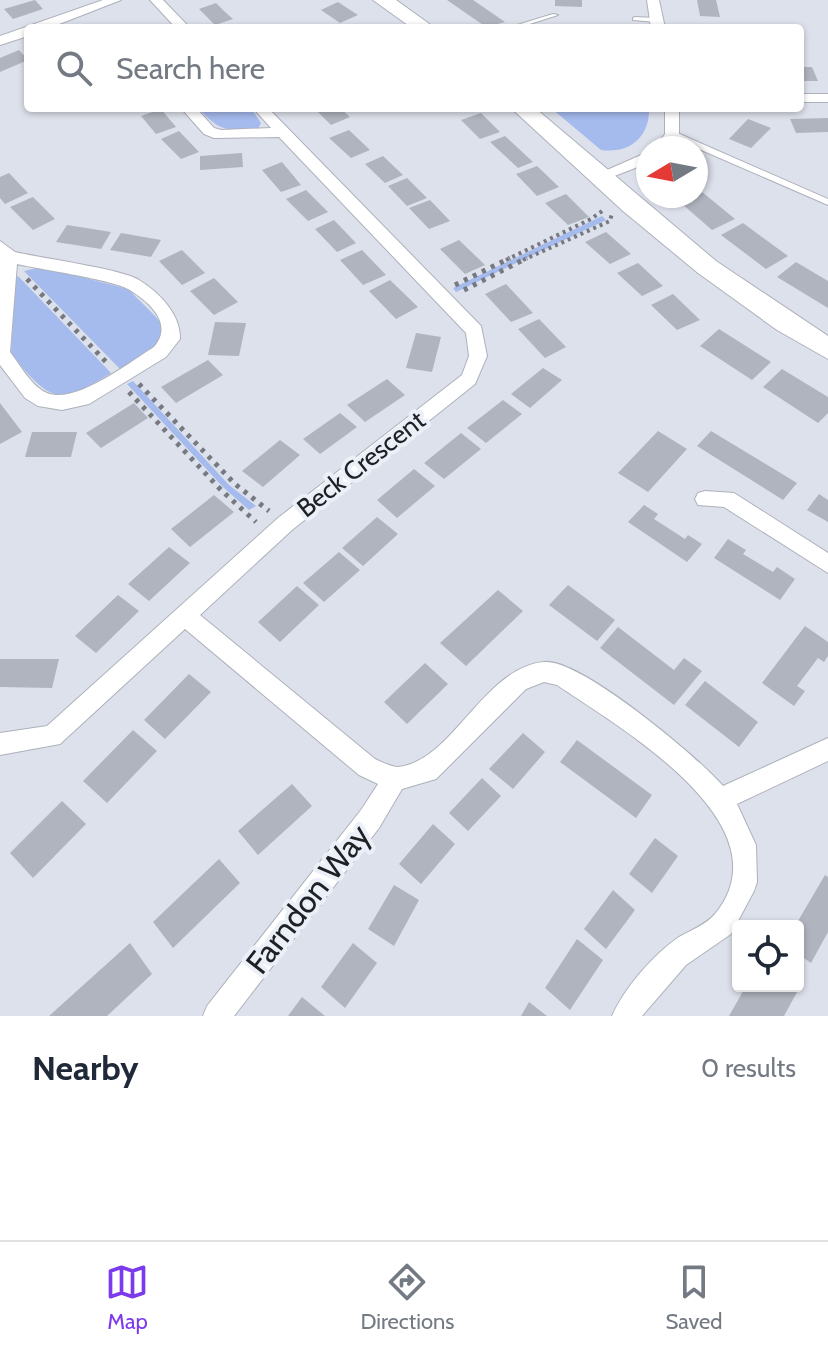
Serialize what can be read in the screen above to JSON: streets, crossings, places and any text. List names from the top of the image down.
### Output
{
  "streets": {
    "street": ["Beck Crescent", "Farndon Way"]
  },
  "north": "left",
  "page": {
    "search": "Search here",
    "heading": ["Nearby", "0 results"],
    "nav": ["Map", "Directions", "Saved"]
  }
}
